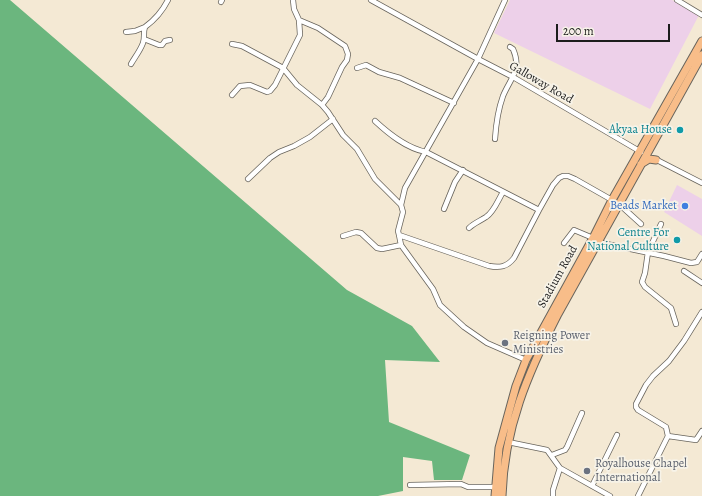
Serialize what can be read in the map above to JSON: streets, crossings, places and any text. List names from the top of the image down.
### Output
{
  "streets": {
    "main road": ["Stadium Road"],
    "street": ["Galloway Road"]
  },
  "crossings": [
    ["Galloway Road", "Stadium Road"]
  ],
  "places": [
    "Akyaa House",
    "Beads Market",
    "Centre For National Culture",
    "Reigning Power Ministries",
    "Royalhouse Chapel International"
  ],
  "scale_bar": "200 m"
}
